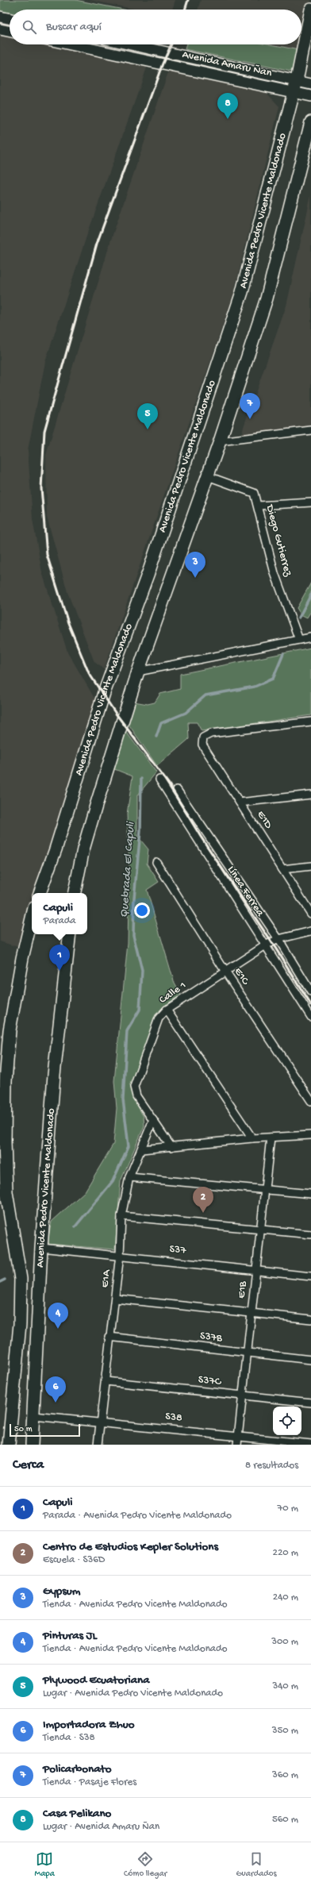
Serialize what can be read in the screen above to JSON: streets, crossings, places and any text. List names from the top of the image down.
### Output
{
  "streets": {
    "main road": ["Avenida Amaru Ñan", "Avenida Pedro Vicente Maldonado"],
    "street": [
      "Diego Gutierrez",
      "E1D",
      "Línea Ferrea",
      "E1C",
      "Calle 1",
      "S37",
      "E1A",
      "E1B",
      "S37B",
      "S37C",
      "S38"
    ]
  },
  "crossings": [
    ["Avenida Amaru Ñan", "Avenida Pedro Vicente Maldonado"],
    ["Avenida Pedro Vicente Maldonado", "S37"],
    ["Avenida Pedro Vicente Maldonado", "S38"],
    ["Línea Ferrea", "Calle 1"],
    ["E1C", "Calle 1"],
    ["Calle 1", "E1A"],
    ["S37", "E1A"],
    ["S37", "E1B"],
    ["E1A", "S37B"],
    ["E1A", "S37C"],
    ["E1A", "S38"],
    ["E1B", "S37B"],
    ["E1B", "S37C"],
    ["E1B", "S38"]
  ],
  "water": ["Quebrada El Capuli"],
  "scale_bar": "50 m",
  "page": {
    "search": "Buscar aquí",
    "pins": [
      "8",
      "7",
      "5",
      "3",
      "1",
      "2",
      "4",
      "6"
    ],
    "popup": ["Capuli", "Parada"],
    "scale": "50 m",
    "heading": ["Cerca", "8 resultados"],
    "list": [
      {
        "mark": "1",
        "name": "Capuli",
        "note": "Parada · Avenida Pedro Vicente Maldonado",
        "value": "70 m"
      },
      {
        "mark": "2",
        "name": "Centro de Estudios Kepler Solutions",
        "note": "Escuela · S36D",
        "value": "220 m"
      },
      {
        "mark": "3",
        "name": "Gypsum",
        "note": "Tienda · Avenida Pedro Vicente Maldonado",
        "value": "240 m"
      },
      {
        "mark": "4",
        "name": "Pinturas JL",
        "note": "Tienda · Avenida Pedro Vicente Maldonado",
        "value": "300 m"
      },
      {
        "mark": "5",
        "name": "Plywood Ecuatoriana",
        "note": "Lugar · Avenida Pedro Vicente Maldonado",
        "value": "340 m"
      },
      {
        "mark": "6",
        "name": "Importadora Zhuo",
        "note": "Tienda · S38",
        "value": "350 m"
      },
      {
        "mark": "7",
        "name": "Policarbonato",
        "note": "Tienda · Pasaje Flores",
        "value": "360 m"
      },
      {
        "mark": "8",
        "name": "Casa Pelikano",
        "note": "Lugar · Avenida Amaru Ñan",
        "value": "560 m"
      }
    ],
    "nav": ["Mapa", "Cómo llegar", "Guardados"]
  }
}
